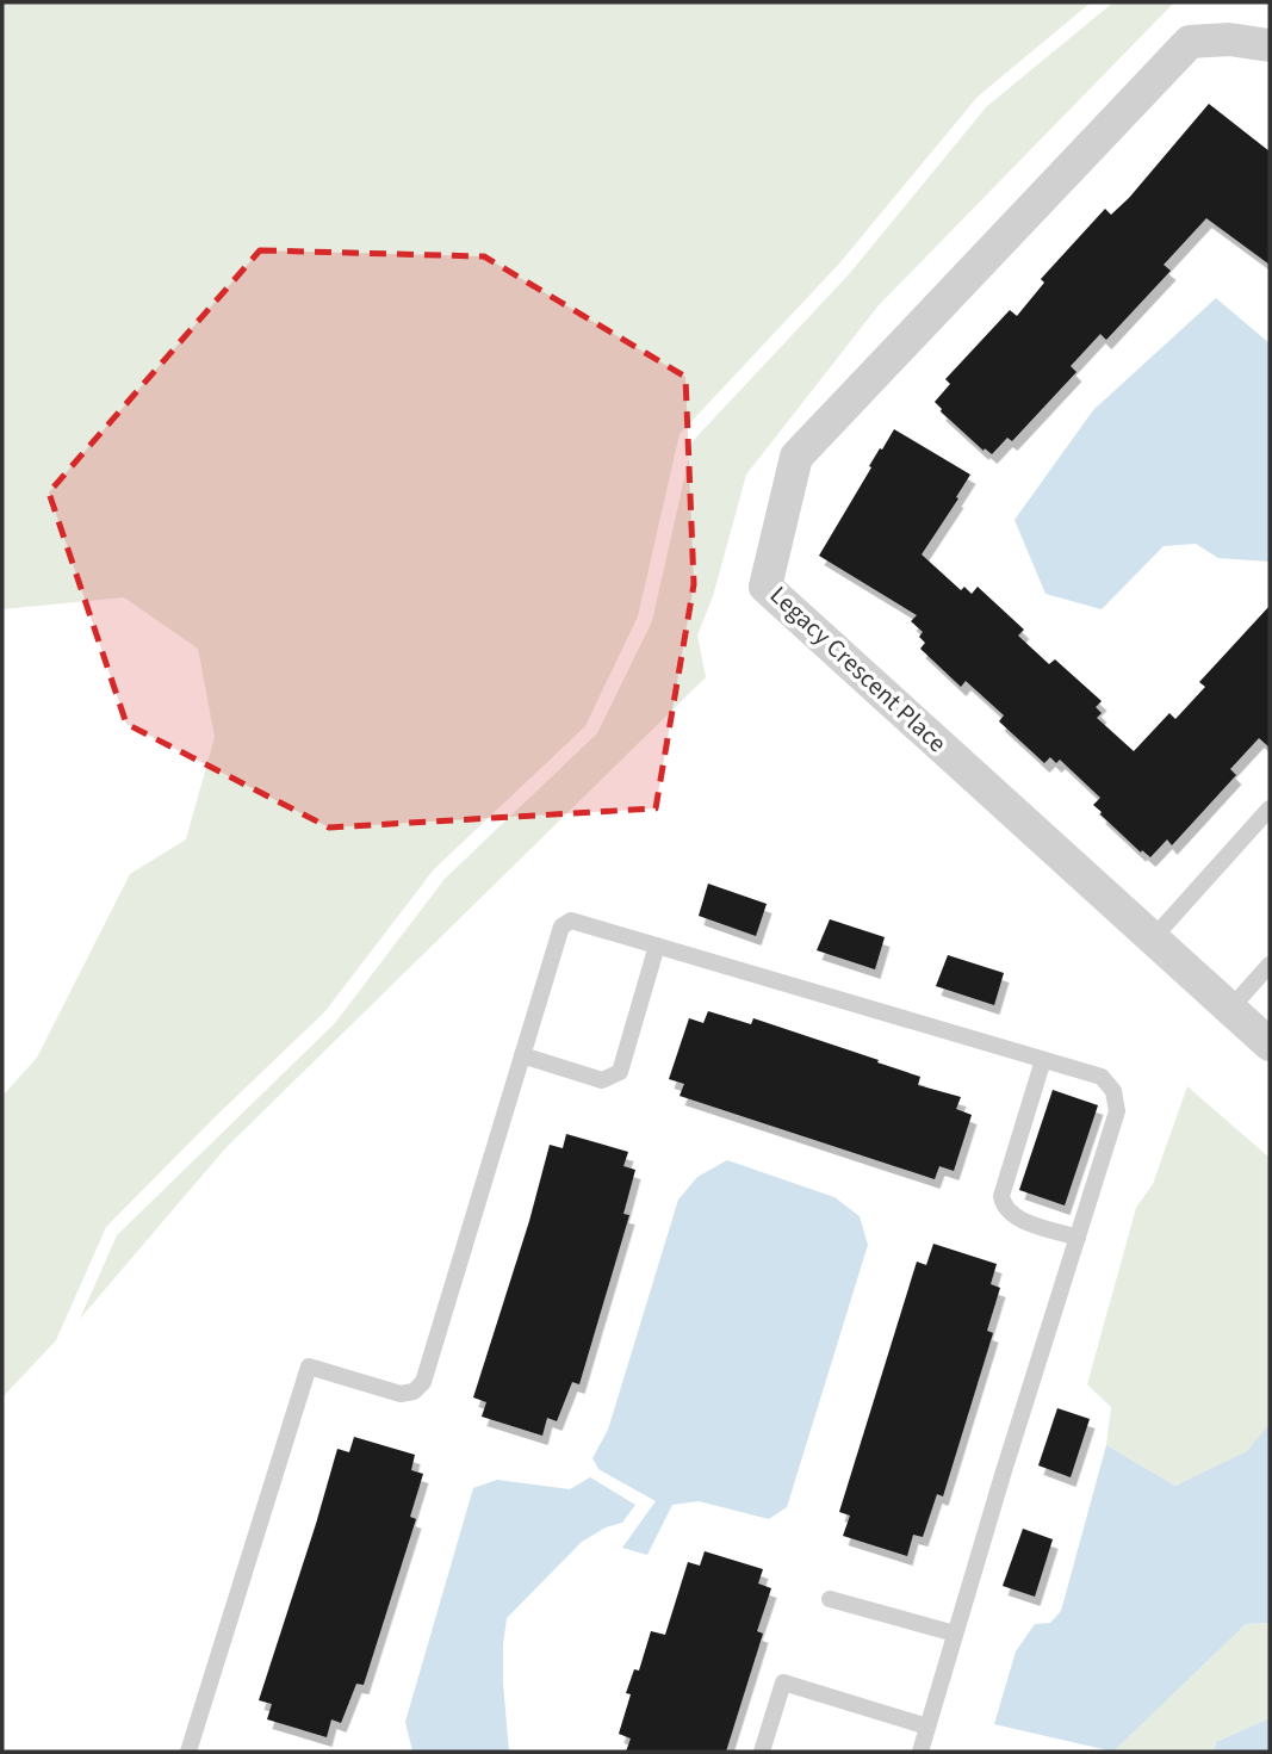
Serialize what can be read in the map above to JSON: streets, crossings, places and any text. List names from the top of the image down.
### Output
{
  "streets": {
    "street": ["Legacy Crescent Place"]
  }
}
